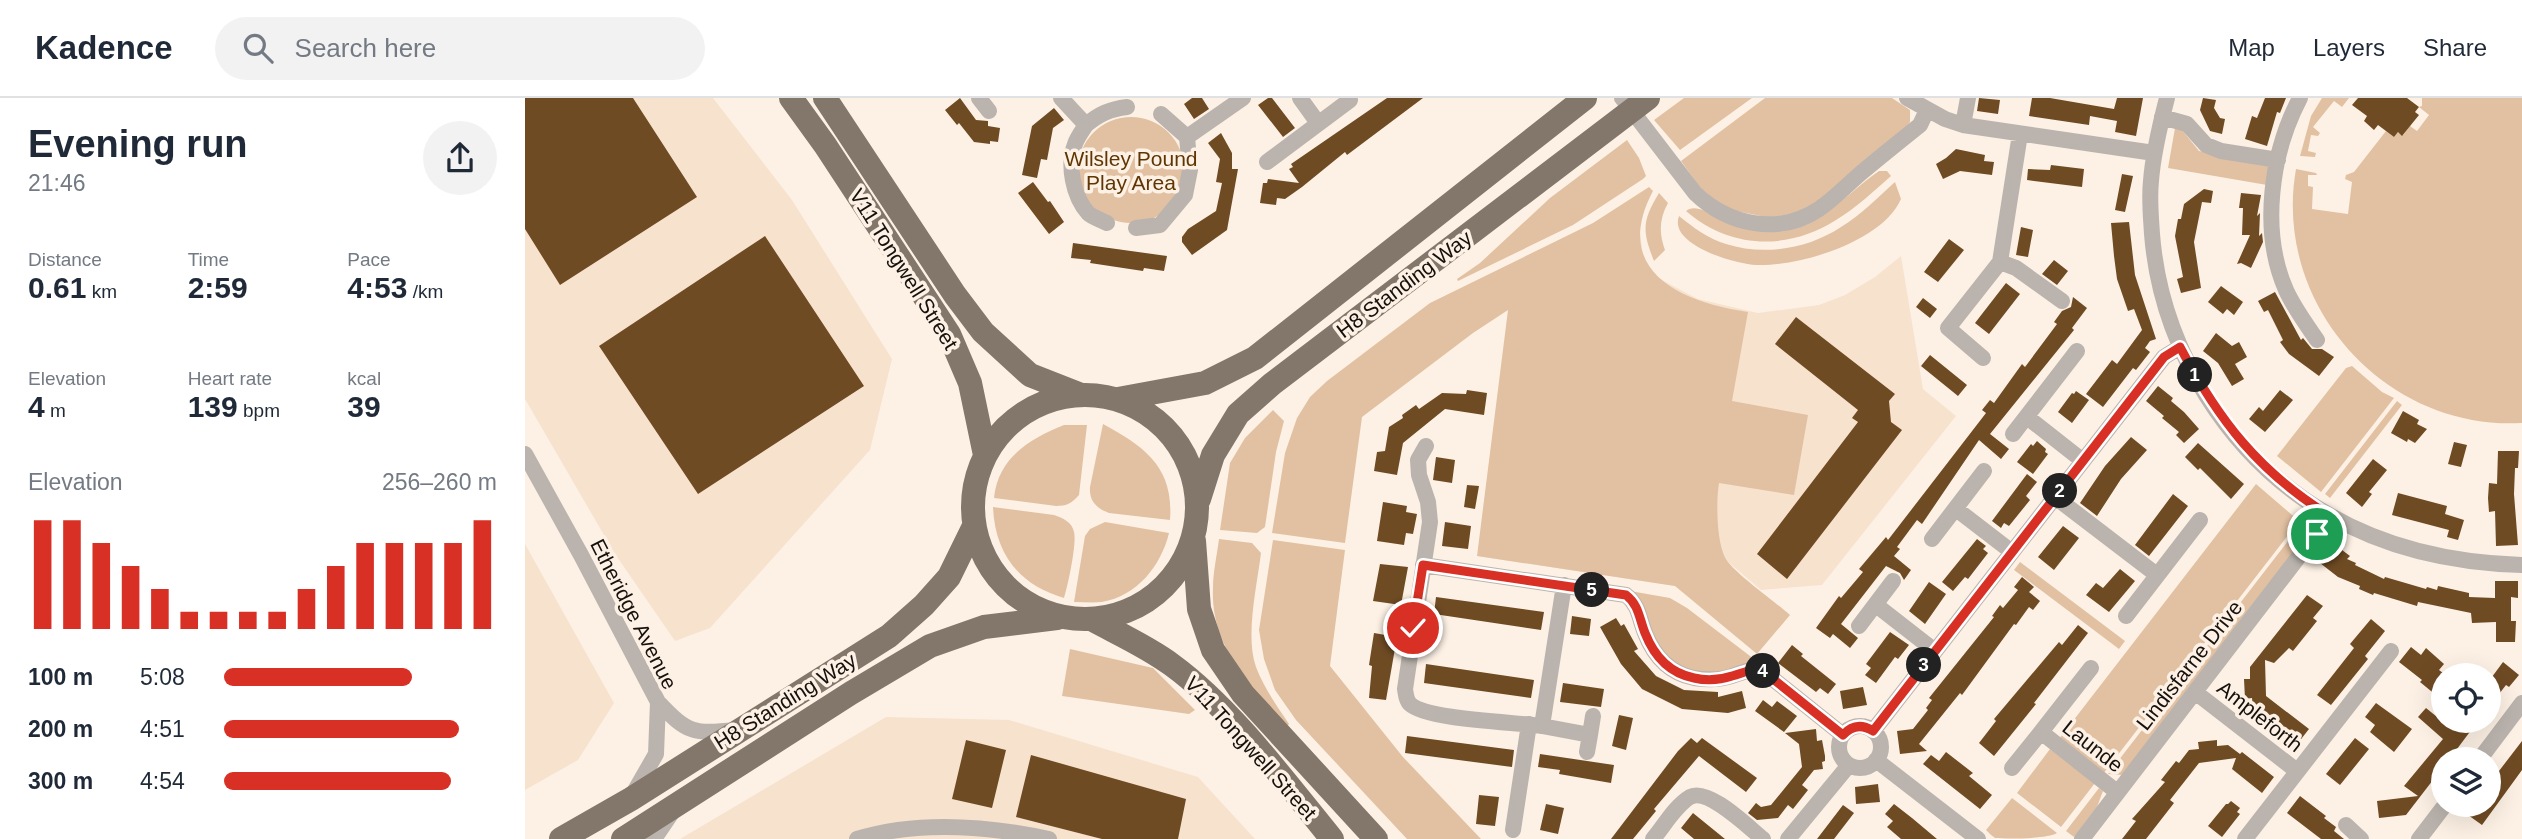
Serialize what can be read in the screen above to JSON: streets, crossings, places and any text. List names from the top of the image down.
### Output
{
  "streets": {
    "highway": ["V11 Tongwell Street", "H8 Standing Way"],
    "street": [
      "Etheridge Avenue",
      "Lindisfarne Drive",
      "Ampleforth",
      "Launde"
    ]
  },
  "crossings": [
    ["V11 Tongwell Street", "H8 Standing Way"],
    ["H8 Standing Way", "Etheridge Avenue"],
    ["Lindisfarne Drive", "Ampleforth"],
    ["Lindisfarne Drive", "Launde"]
  ],
  "parks": ["Wilsley Pound Play Area"],
  "page": {
    "header": "Kadence",
    "search": "Search here",
    "nav": ["Map", "Layers", "Share"],
    "heading": ["Evening run", "21:46"],
    "stats": [
      ["Distance", "0.61 km"],
      ["Time", "2:59"],
      ["Pace", "4:53 /km"],
      ["Elevation", "4 m"],
      ["Heart rate", "139 bpm"],
      ["kcal", "39"]
    ],
    "pins": [
      "1",
      "2",
      "5",
      "3",
      "4"
    ],
    "chart": ["Elevation", "256–260 m"],
    "list": [
      {
        "name": "100 m",
        "note": "5:08"
      },
      {
        "name": "200 m",
        "note": "4:51"
      },
      {
        "name": "300 m",
        "note": "4:54"
      }
    ]
  }
}
